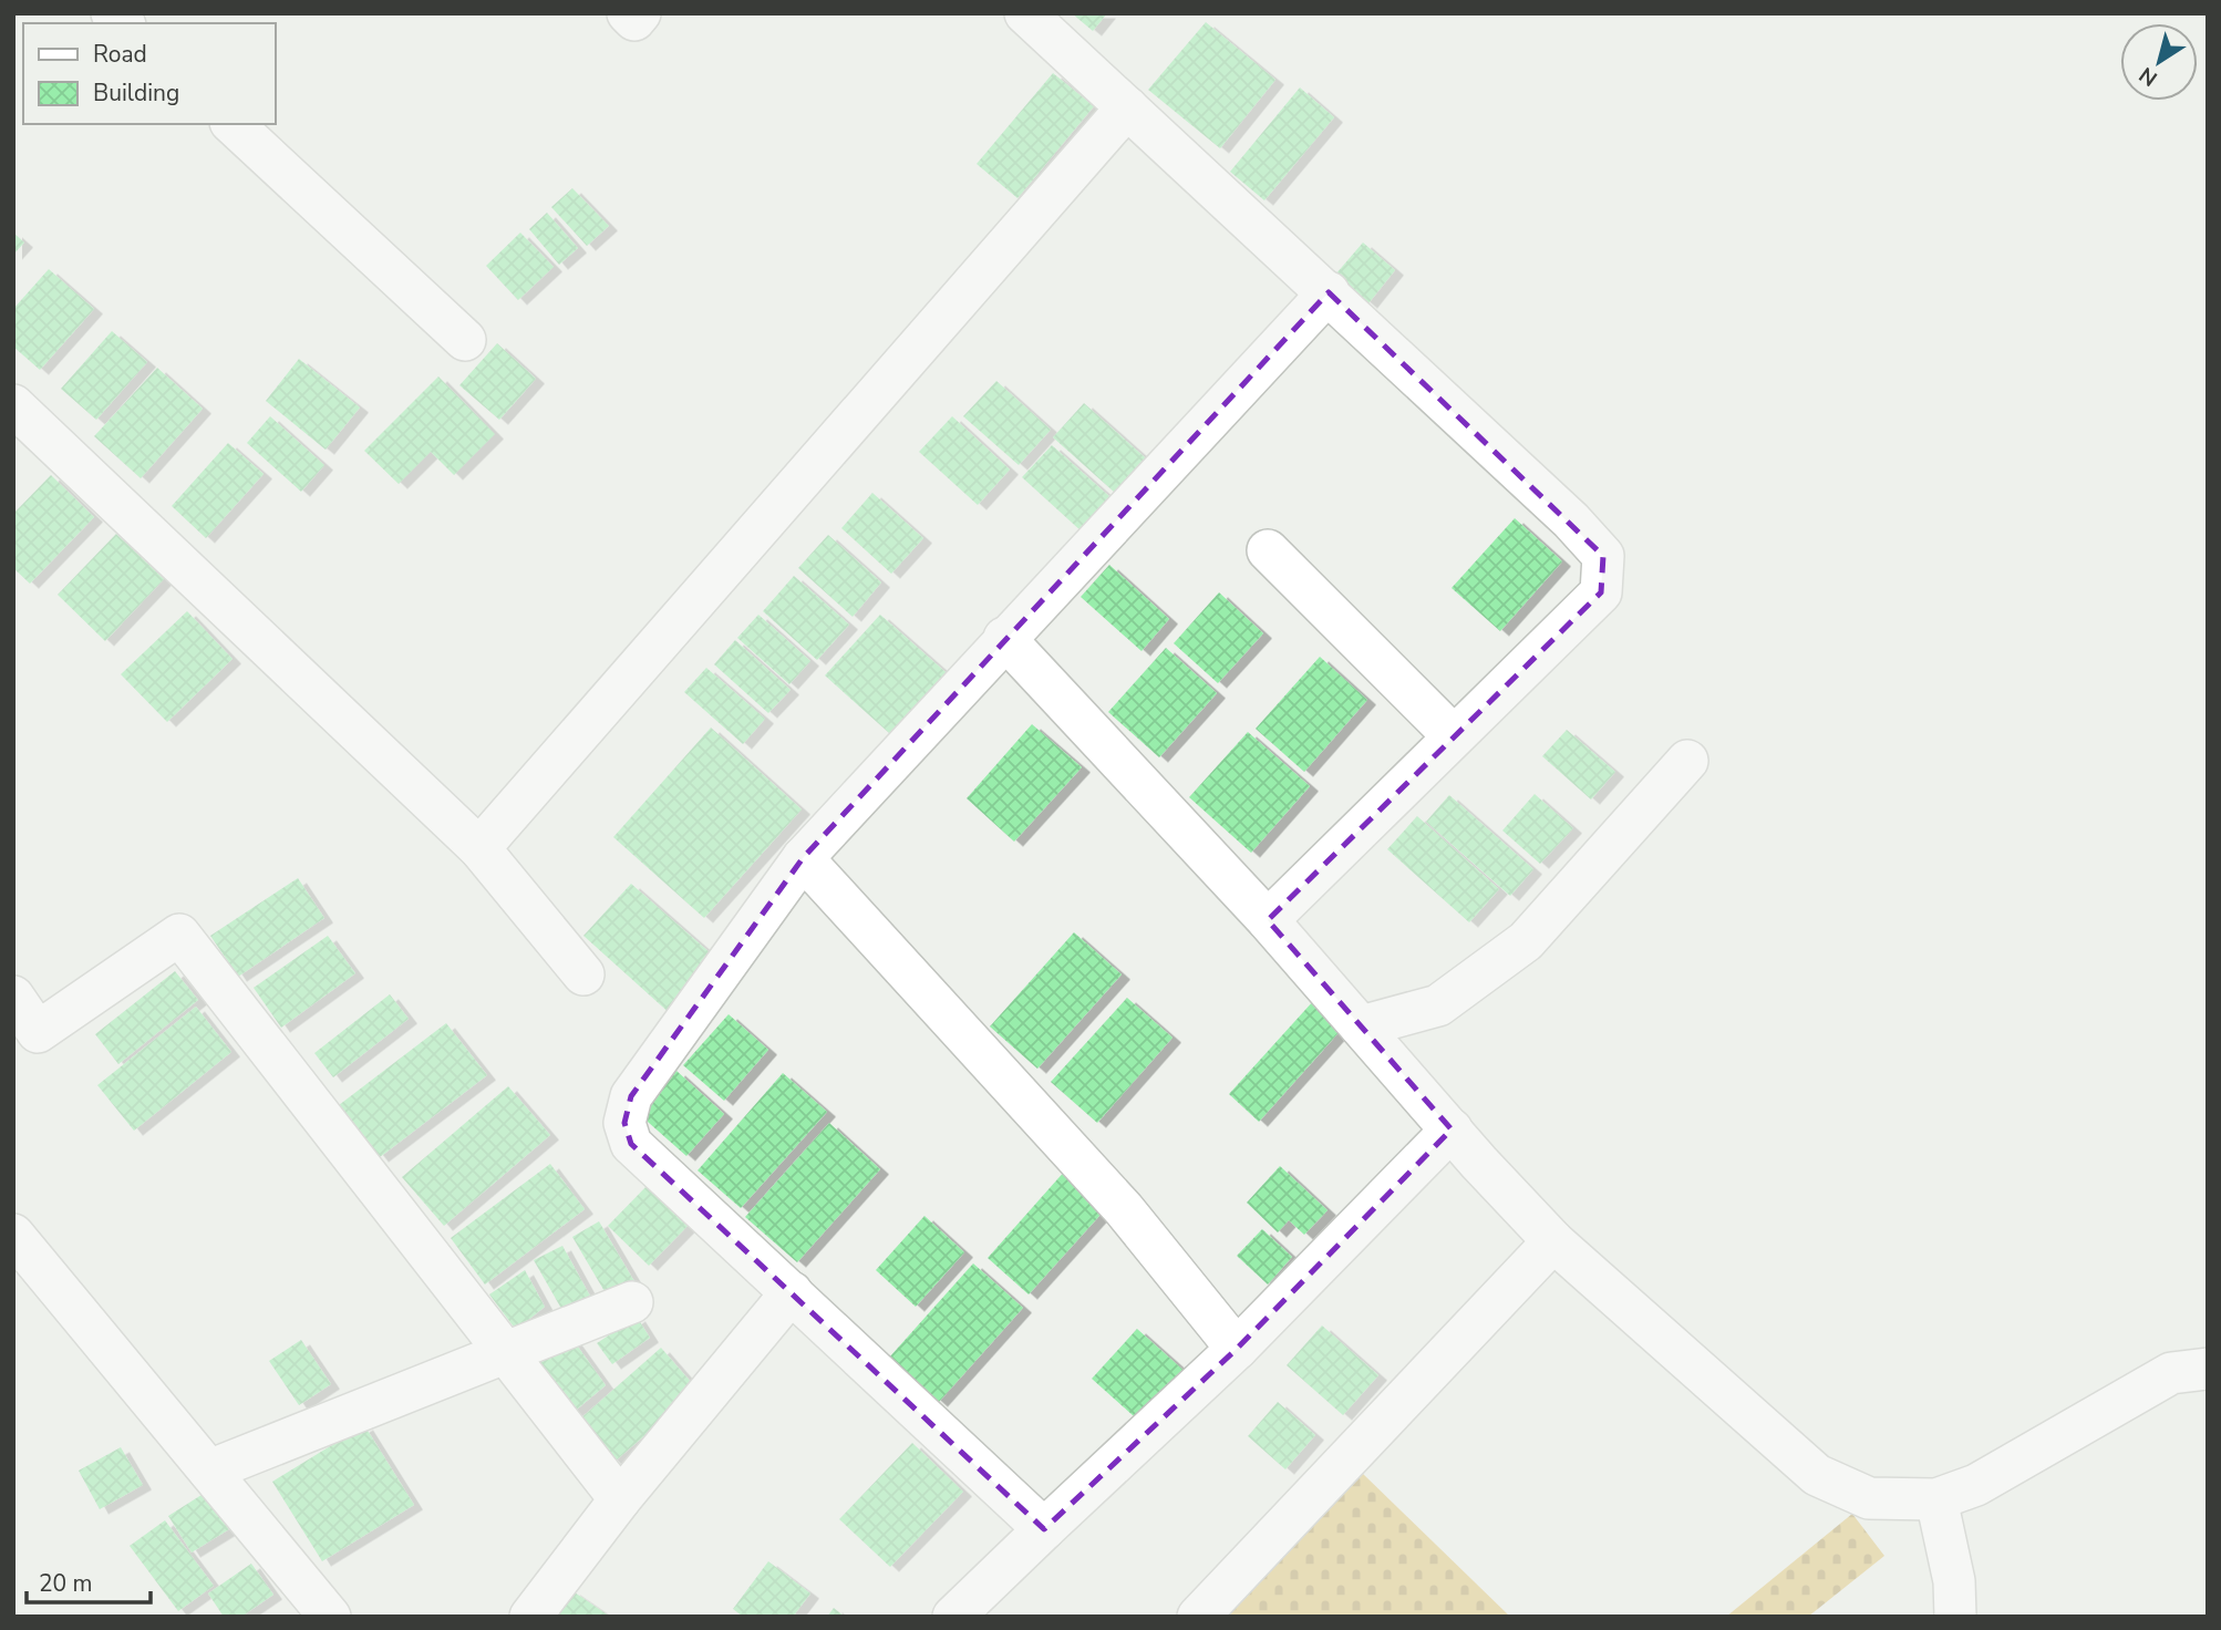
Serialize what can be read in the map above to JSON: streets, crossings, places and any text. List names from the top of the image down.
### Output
{
  "legend": ["Road", "Building"],
  "scale_bar": "20 m",
  "north": "bottom left"
}
